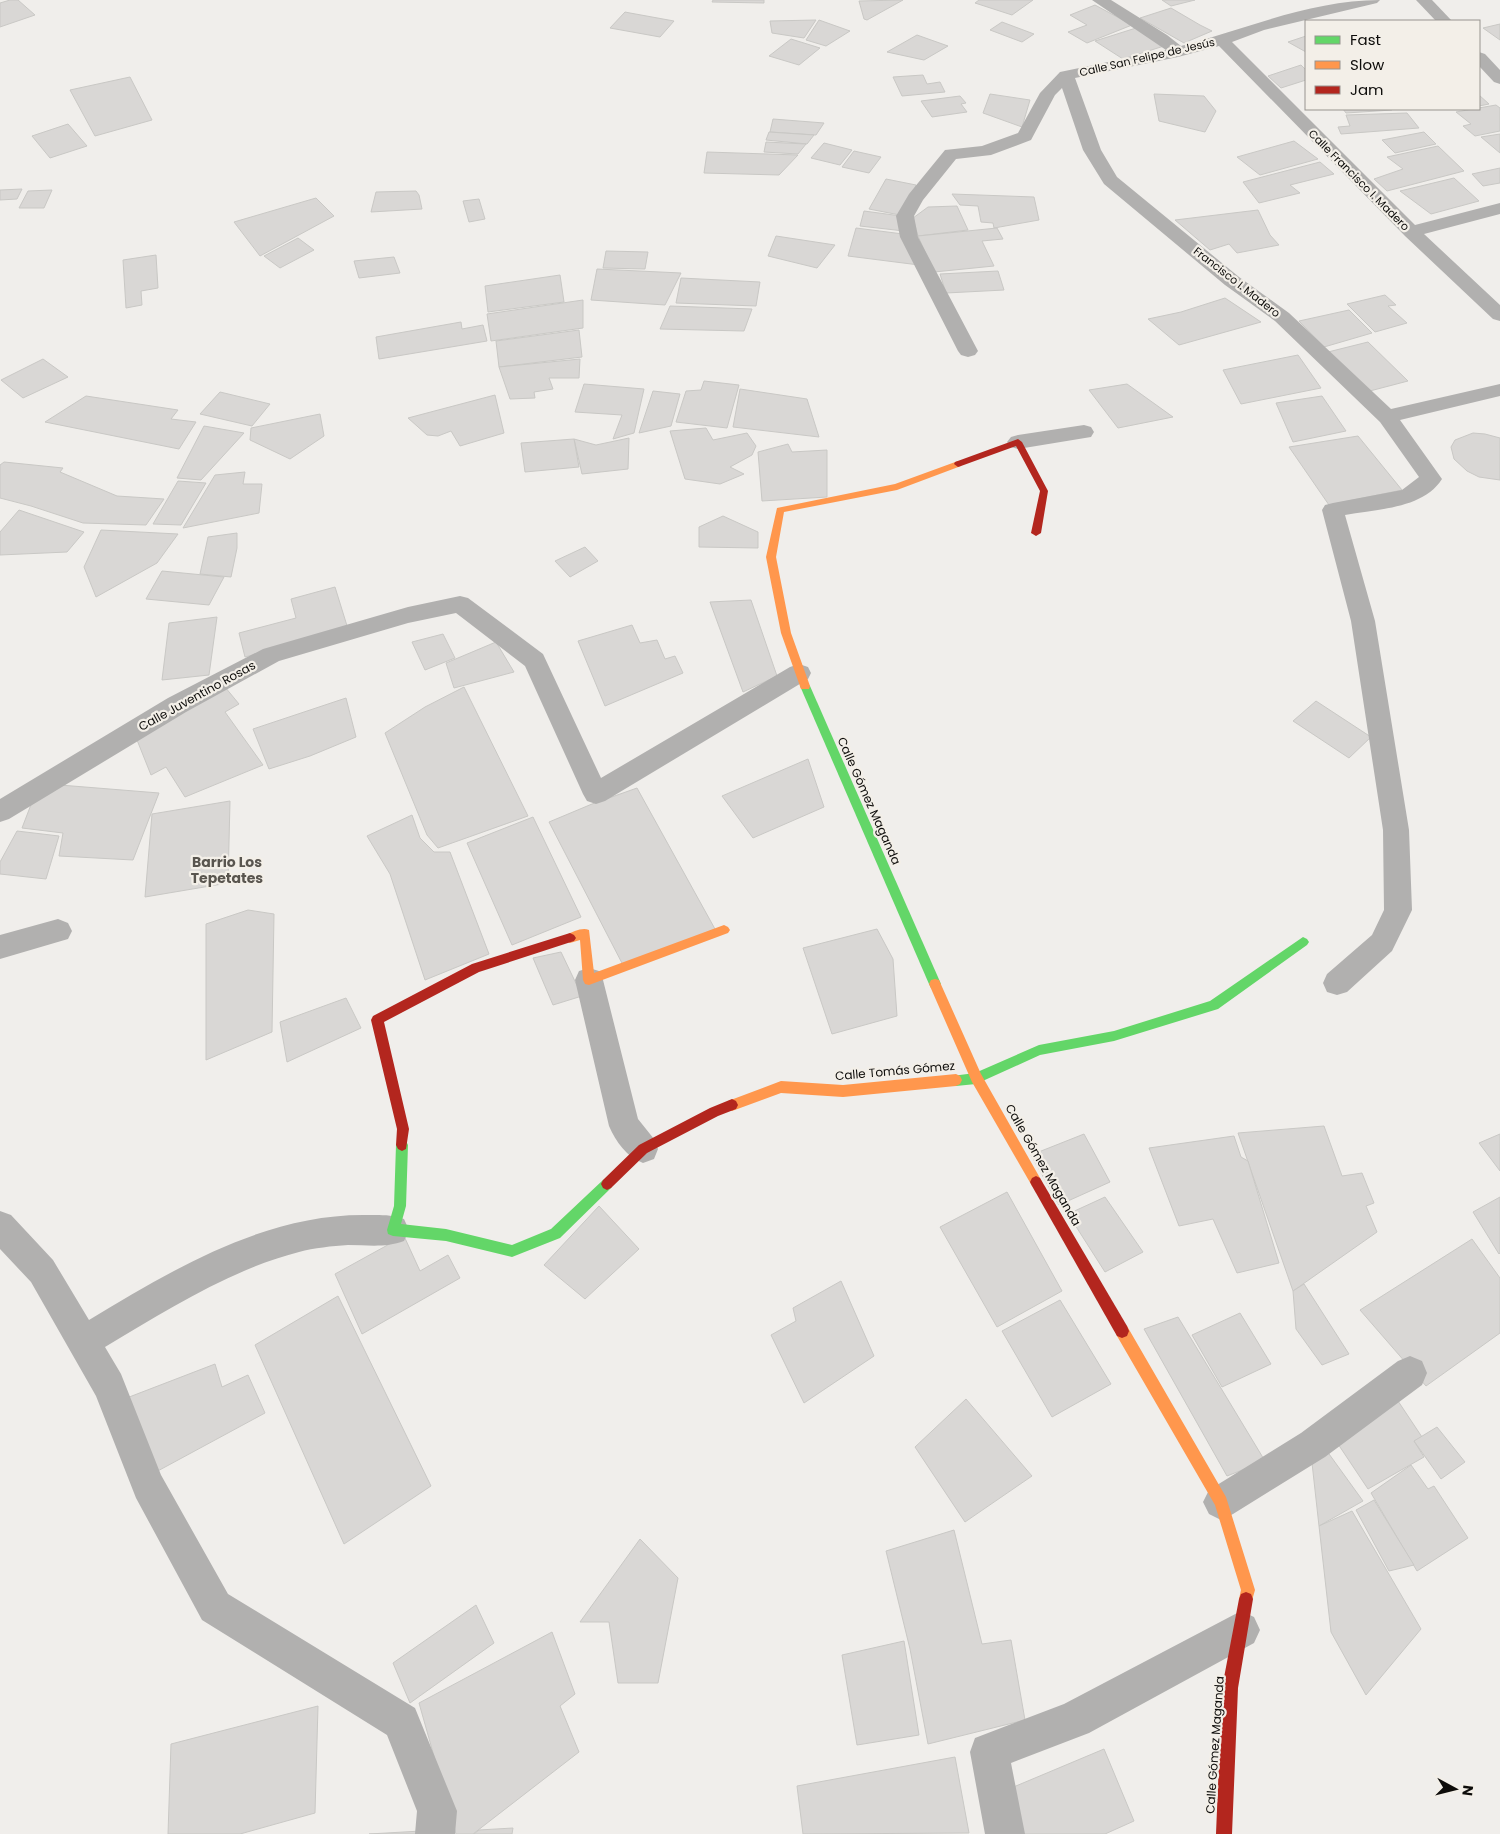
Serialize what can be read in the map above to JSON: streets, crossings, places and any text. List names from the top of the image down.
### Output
{
  "streets": {
    "street": [
      "Calle San Felipe de Jesús",
      "Calle Francisco I. Madero",
      "Francisco I. Madero",
      "Calle Juventino Rosas",
      "Calle Gómez Maganda",
      "Calle Tomás Gómez"
    ]
  },
  "crossings": [
    ["Calle San Felipe de Jesús", "Calle Francisco I. Madero"],
    ["Calle San Felipe de Jesús", "Francisco I. Madero"],
    ["Calle Juventino Rosas", "Calle Gómez Maganda"],
    ["Calle Gómez Maganda", "Calle Tomás Gómez"]
  ],
  "districts": ["Barrio Los Tepetates"],
  "legend": ["Fast", "Slow", "Jam"],
  "north": "right"
}
